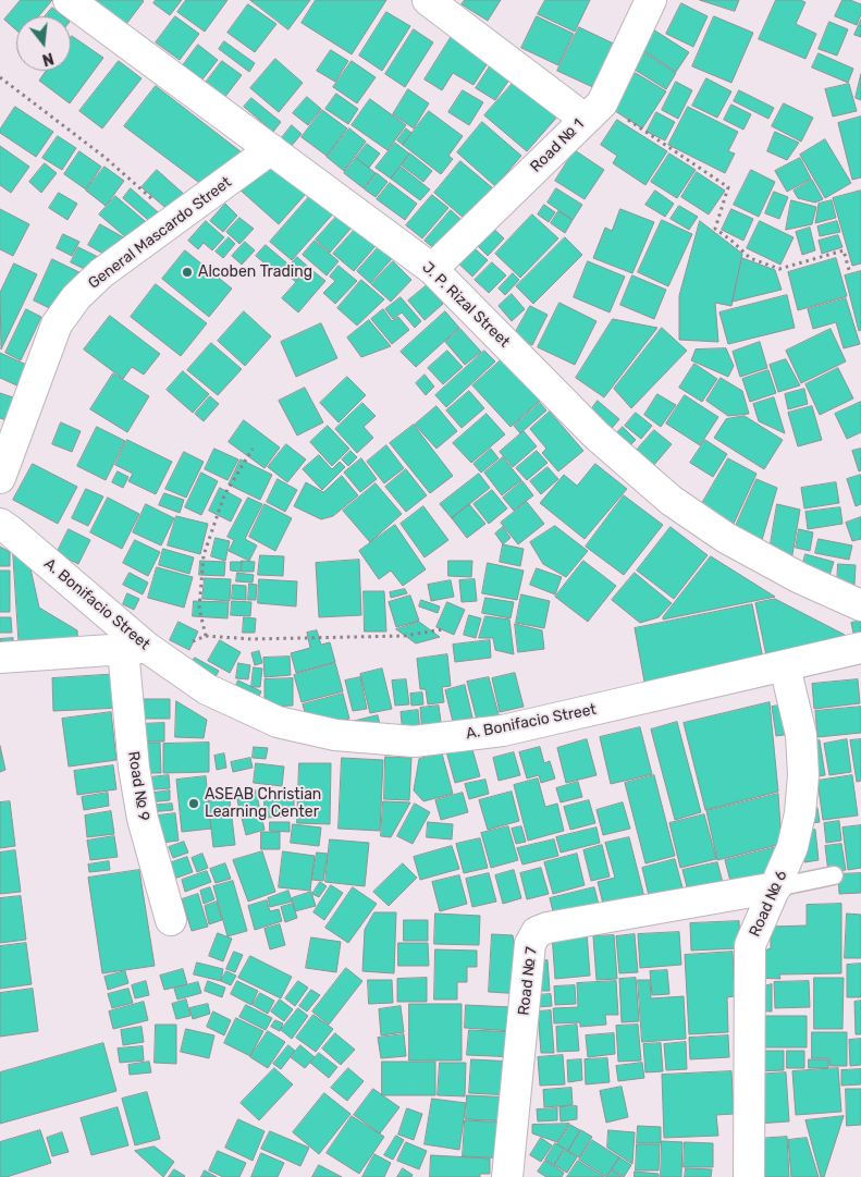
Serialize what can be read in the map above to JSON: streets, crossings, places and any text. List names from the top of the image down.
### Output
{
  "streets": {
    "street": [
      "Road № 1",
      "General Mascardo Street",
      "J. P. Rizal Street",
      "A. Bonifacio Street",
      "Road № 9",
      "Road № 6",
      "Road № 7"
    ]
  },
  "crossings": [
    ["Road № 1", "J. P. Rizal Street"],
    ["General Mascardo Street", "J. P. Rizal Street"],
    ["A. Bonifacio Street", "Road № 9"],
    ["A. Bonifacio Street", "Road № 6"],
    ["Road № 6", "Road № 7"]
  ],
  "places": ["Alcoben Trading", "ASEAB Christian Learning Center"],
  "north": "bottom"
}
